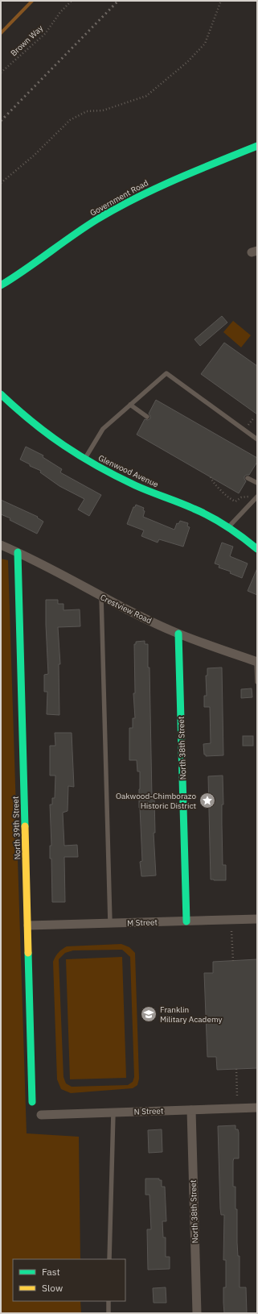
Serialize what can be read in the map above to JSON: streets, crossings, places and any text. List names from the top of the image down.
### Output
{
  "streets": {
    "street": [
      "Government Road",
      "Glenwood Avenue",
      "Crestview Road",
      "North 38th Street",
      "North 39th Street",
      "M Street",
      "N Street"
    ],
    "path": ["Brown Way"]
  },
  "crossings": [
    ["Crestview Road", "North 38th Street"],
    ["Crestview Road", "North 39th Street"],
    ["North 38th Street", "M Street"],
    ["North 38th Street", "N Street"],
    ["North 39th Street", "M Street"]
  ],
  "places": {
    "place": ["Oakwood-Chimborazo Historic District"],
    "school or university": ["Franklin Military Academy"]
  },
  "legend": ["Fast", "Slow"]
}
